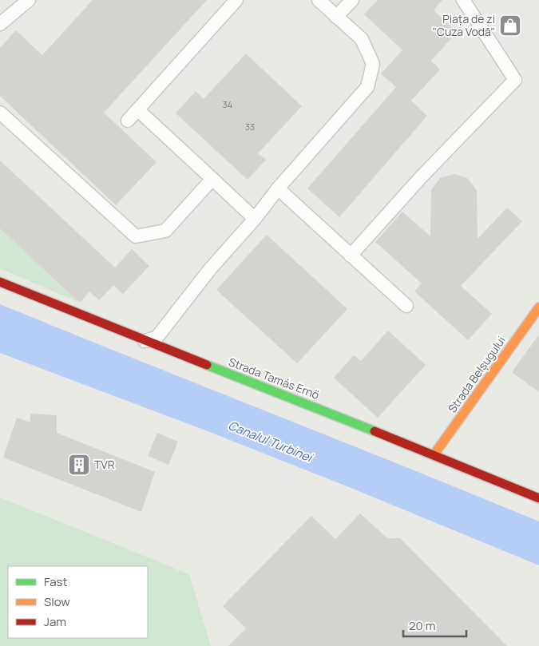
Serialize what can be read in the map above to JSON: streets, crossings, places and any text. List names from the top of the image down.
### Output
{
  "streets": {
    "main road": ["Strada Belșugului", "Strada Tamás Ernő"]
  },
  "crossings": [
    ["Strada Belșugului", "Strada Tamás Ernő"]
  ],
  "water": ["Canalul Turbinei"],
  "places": {
    "shop": ["Piața de zi \"Cuza Vodă\""],
    "building": ["TVR"]
  },
  "house_numbers": ["34", "33"],
  "legend": ["Fast", "Slow", "Jam"],
  "scale_bar": "20 m"
}
